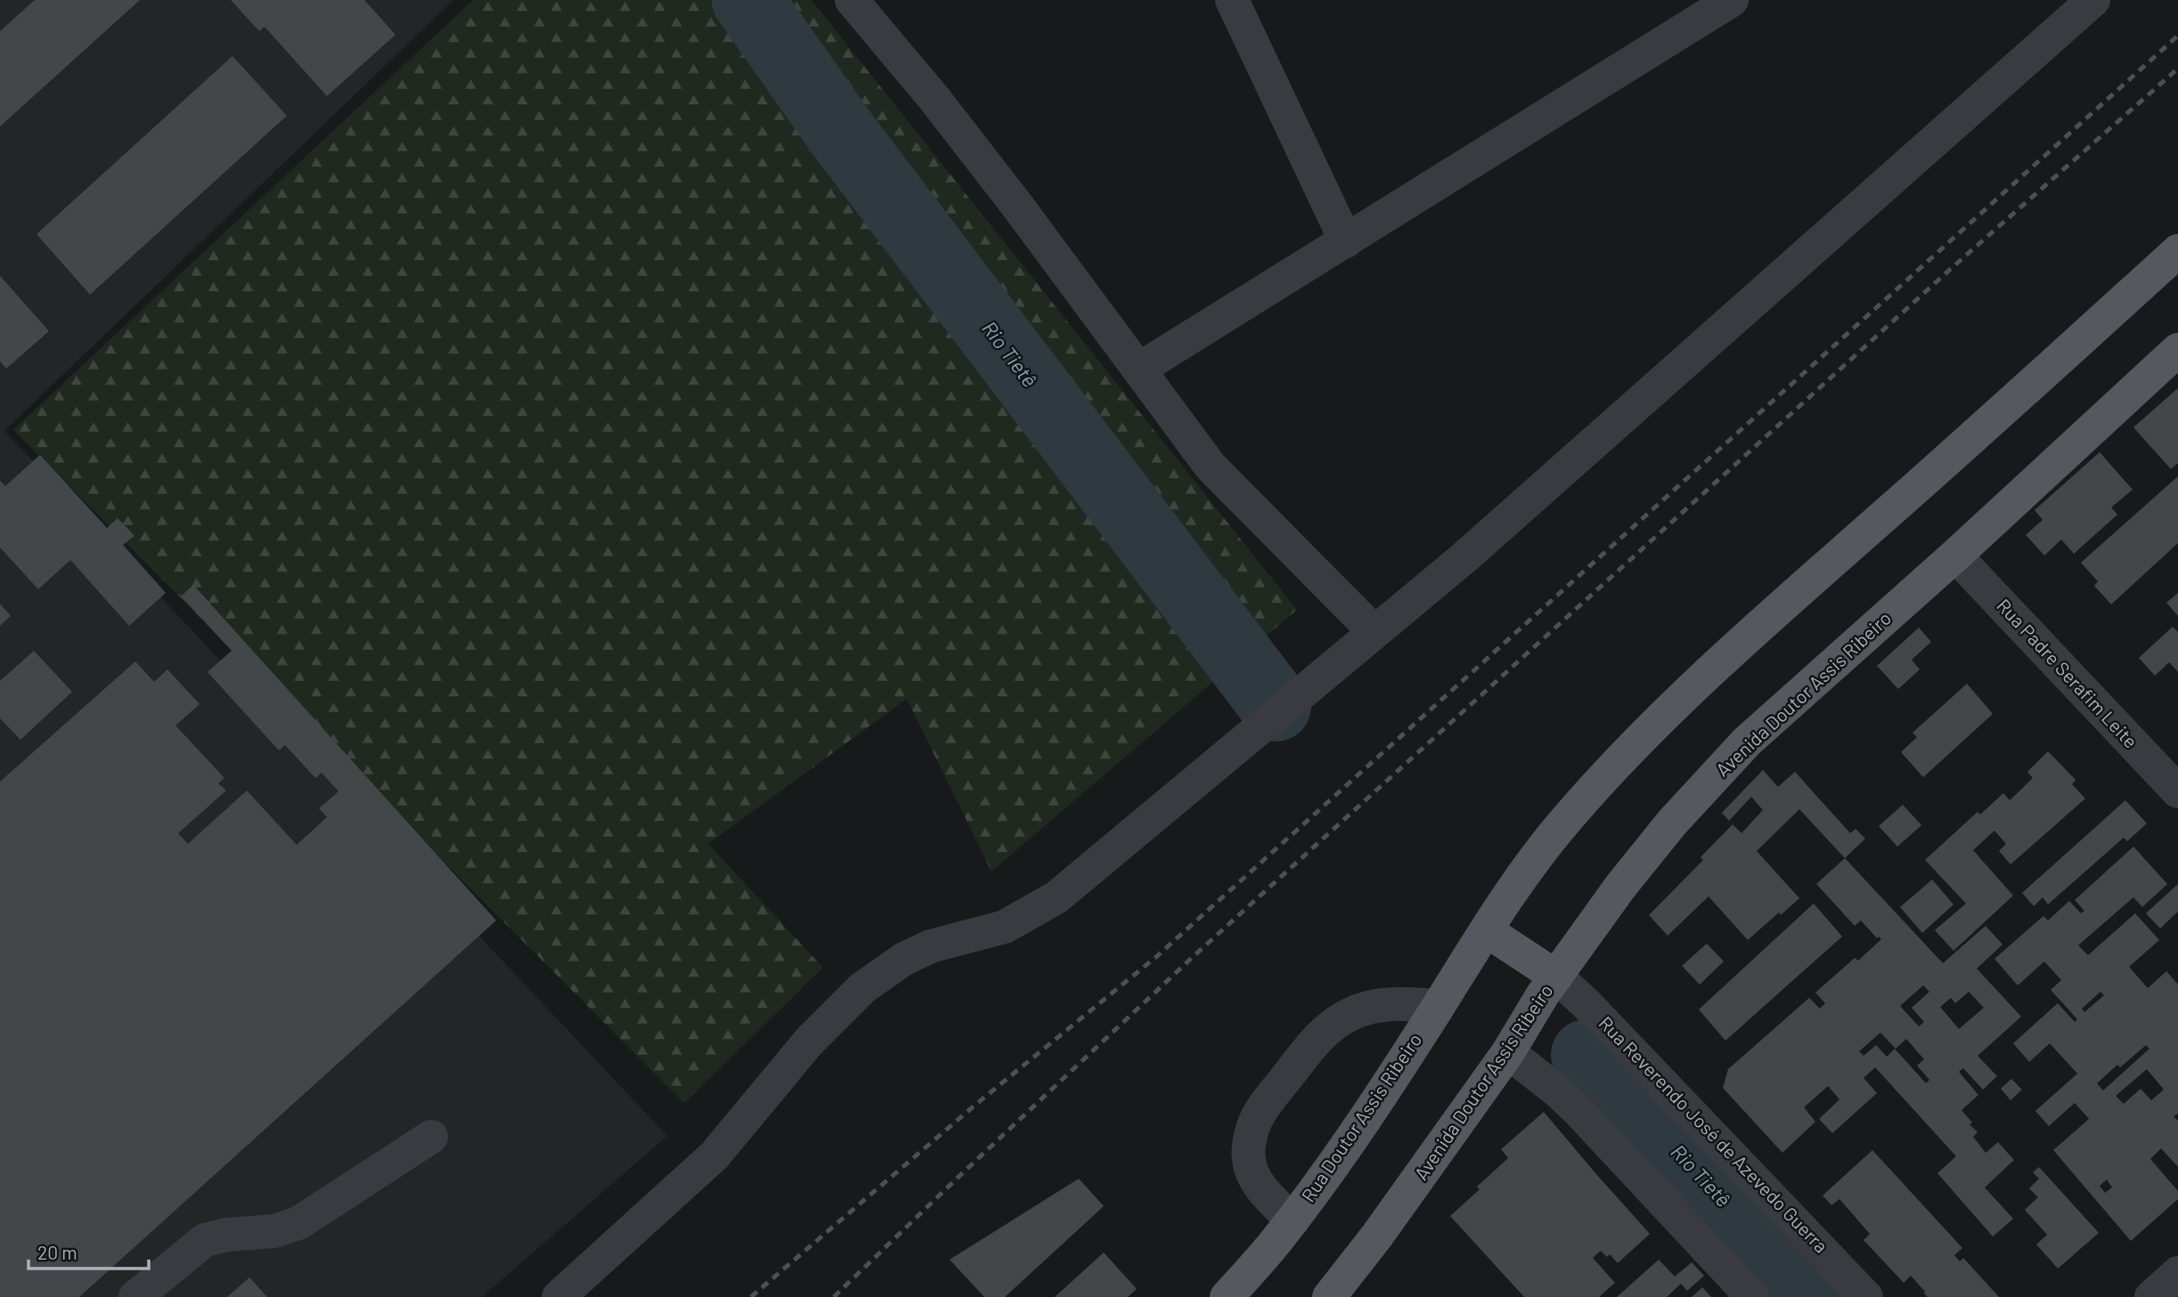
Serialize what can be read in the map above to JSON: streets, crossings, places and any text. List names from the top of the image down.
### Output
{
  "streets": {
    "main road": ["Avenida Doutor Assis Ribeiro", "Rua Doutor Assis Ribeiro"],
    "street": ["Rua Padre Serafim Leite", "Rua Reverendo José de Azevedo Guerra"]
  },
  "crossings": [
    ["Rua Padre Serafim Leite", "Avenida Doutor Assis Ribeiro"],
    ["Avenida Doutor Assis Ribeiro", "Rua Reverendo José de Azevedo Guerra"]
  ],
  "water": ["Rio Tietê"],
  "scale_bar": "20 m"
}
